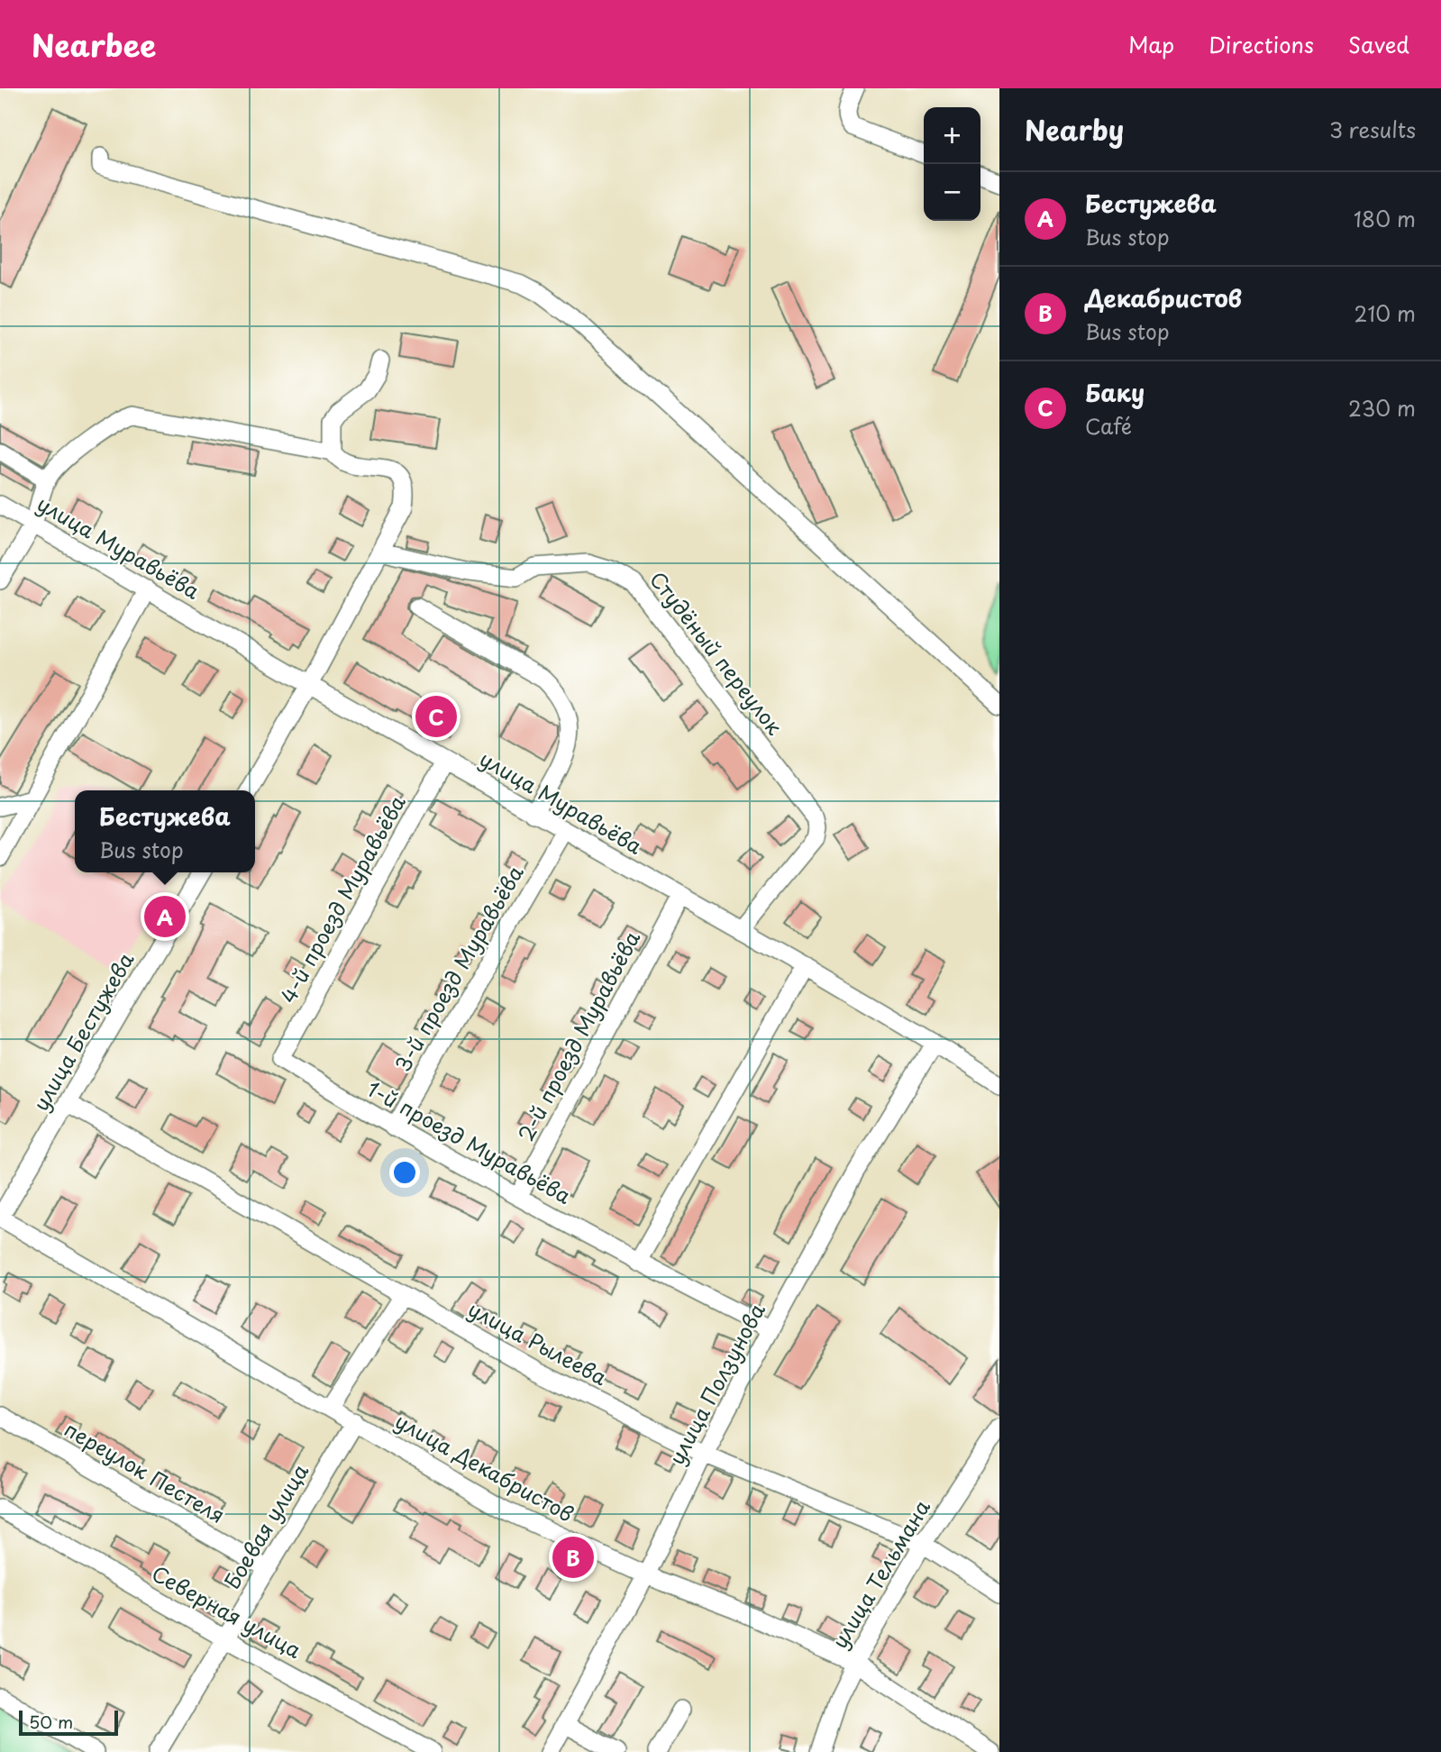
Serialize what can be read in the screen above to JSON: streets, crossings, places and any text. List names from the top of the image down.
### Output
{
  "streets": {
    "street": [
      "улица Муравьёва",
      "Студёный переулок",
      "4-й проезд Муравьёва",
      "3-й проезд Муравьёва",
      "улица Бестужева",
      "2-й проезд Муравьёва",
      "1-й проезд Муравьёва",
      "улица Рылеева",
      "улица Ползунова",
      "улица Декабристов",
      "переулок Пестеля",
      "Боевая улица",
      "улица Тельмана",
      "Северная улица"
    ]
  },
  "crossings": [
    ["улица Муравьёва", "Студёный переулок"],
    ["улица Муравьёва", "4-й проезд Муравьёва"],
    ["улица Муравьёва", "3-й проезд Муравьёва"],
    ["улица Муравьёва", "2-й проезд Муравьёва"],
    ["улица Муравьёва", "улица Ползунова"],
    ["4-й проезд Муравьёва", "1-й проезд Муравьёва"],
    ["3-й проезд Муравьёва", "1-й проезд Муравьёва"],
    ["улица Бестужева", "улица Рылеева"],
    ["улица Бестужева", "улица Декабристов"],
    ["2-й проезд Муравьёва", "1-й проезд Муравьёва"],
    ["1-й проезд Муравьёва", "улица Ползунова"],
    ["улица Рылеева", "улица Ползунова"],
    ["улица Рылеева", "улица Тельмана"],
    ["улица Ползунова", "улица Декабристов"],
    ["улица Декабристов", "Боевая улица"],
    ["улица Декабристов", "улица Тельмана"],
    ["переулок Пестеля", "Боевая улица"],
    ["Боевая улица", "Северная улица"]
  ],
  "scale_bar": "50 m",
  "page": {
    "header": "Nearbee",
    "nav": ["Map", "Directions", "Saved"],
    "heading": ["Nearby", "3 results"],
    "map_buttons": ["+", "−"],
    "list": [
      {
        "mark": "A",
        "name": "Бестужева",
        "note": "Bus stop",
        "value": "180 m"
      },
      {
        "mark": "B",
        "name": "Декабристов",
        "note": "Bus stop",
        "value": "210 m"
      },
      {
        "mark": "C",
        "name": "Баку",
        "note": "Café",
        "value": "230 m"
      }
    ],
    "pins": ["C", "A", "B"],
    "popup": ["Бестужева", "Bus stop"],
    "scale": "50 m"
  }
}
